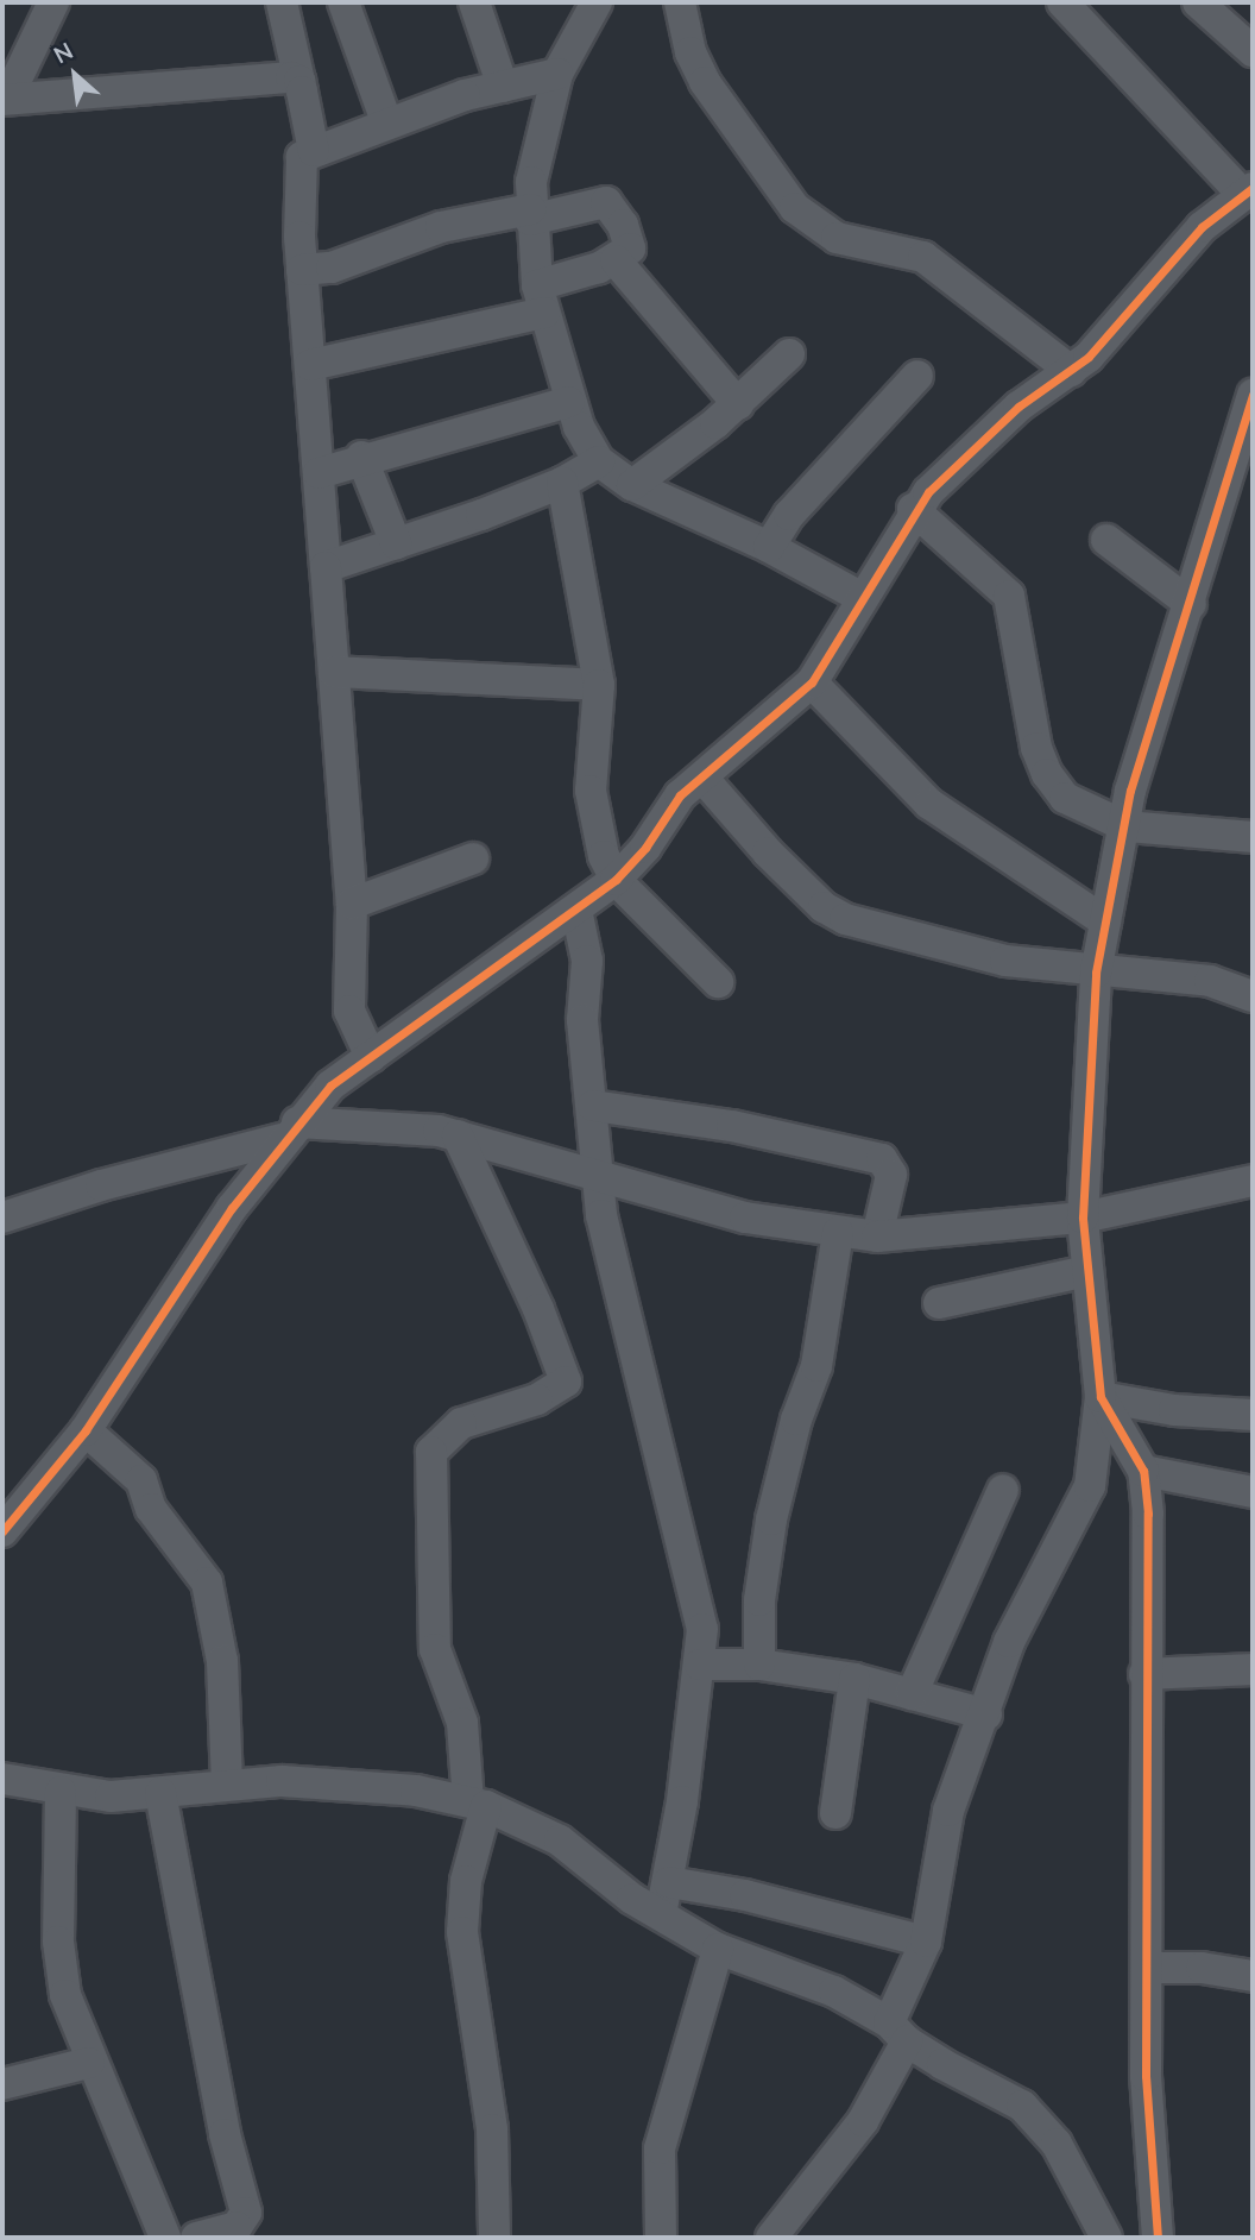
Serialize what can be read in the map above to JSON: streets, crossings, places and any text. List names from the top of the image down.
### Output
{
  "north": "top left"
}
